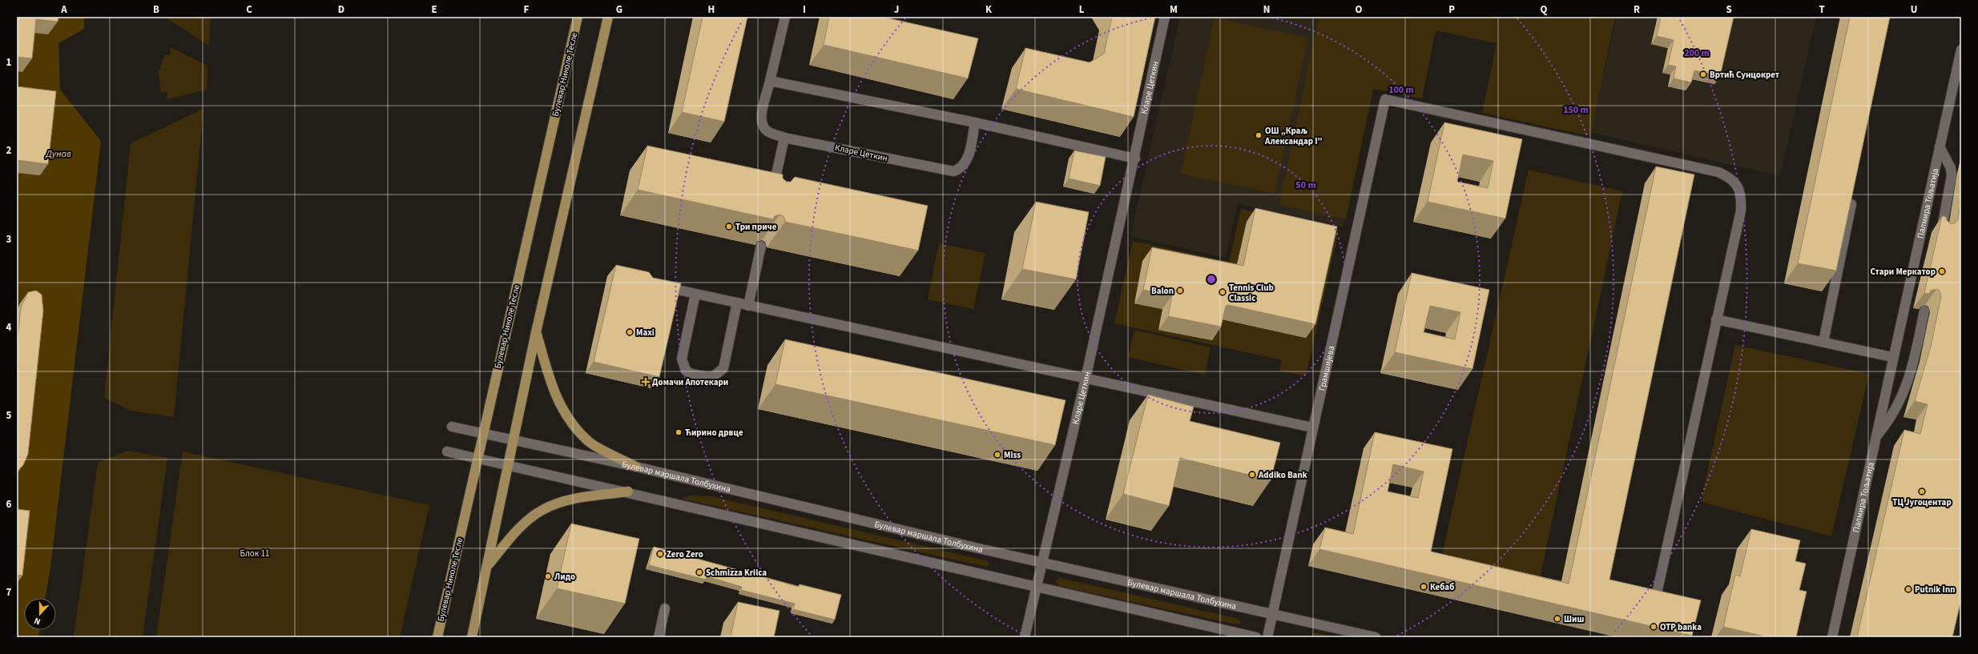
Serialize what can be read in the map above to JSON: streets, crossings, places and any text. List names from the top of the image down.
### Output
{
  "streets": {
    "main road": ["Булевар Николе Тесле"],
    "street": [
      "Кларе Цеткин",
      "Палмира Тољатија",
      "Грамшијева",
      "Булевар маршала Толбухина"
    ]
  },
  "crossings": [
    ["Булевар Николе Тесле", "Булевар маршала Толбухина"],
    ["Кларе Цеткин", "Булевар маршала Толбухина"],
    ["Грамшијева", "Булевар маршала Толбухина"]
  ],
  "water": ["Дунав"],
  "parks": ["Блок 11"],
  "places": {
    "other": [
      "Вртић Сунцокрет",
      "ОШ „Краљ Александар I”",
      "Три приче",
      "Стари Меркатор",
      "Balon",
      "Tennis Club Classic",
      "Maxi",
      "Ћирино дрвце",
      "Miss",
      "Addiko Bank",
      "ТЦ Југоцентар",
      "Zero Zero",
      "Schmizza Krilca",
      "Лидо",
      "Кебаб",
      "Putnik Inn",
      "Шиш",
      "OTP banka"
    ],
    "health": ["Домачи Апотекари"]
  },
  "north": "bottom",
  "grid": {
    "columns": [
      "A",
      "B",
      "C",
      "D",
      "E",
      "F",
      "G",
      "H",
      "I",
      "J",
      "K",
      "L",
      "M",
      "N",
      "O",
      "P",
      "Q",
      "R",
      "S",
      "T",
      "U"
    ],
    "rows": [
      "1",
      "2",
      "3",
      "4",
      "5",
      "6",
      "7"
    ]
  },
  "rings": [
    "200 m",
    "100 m",
    "150 m",
    "50 m"
  ]
}
